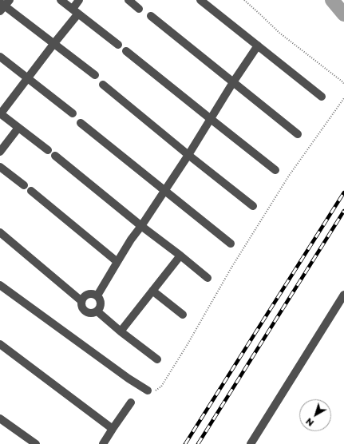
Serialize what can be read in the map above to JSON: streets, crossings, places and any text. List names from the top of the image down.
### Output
{
  "north": "bottom left"
}
